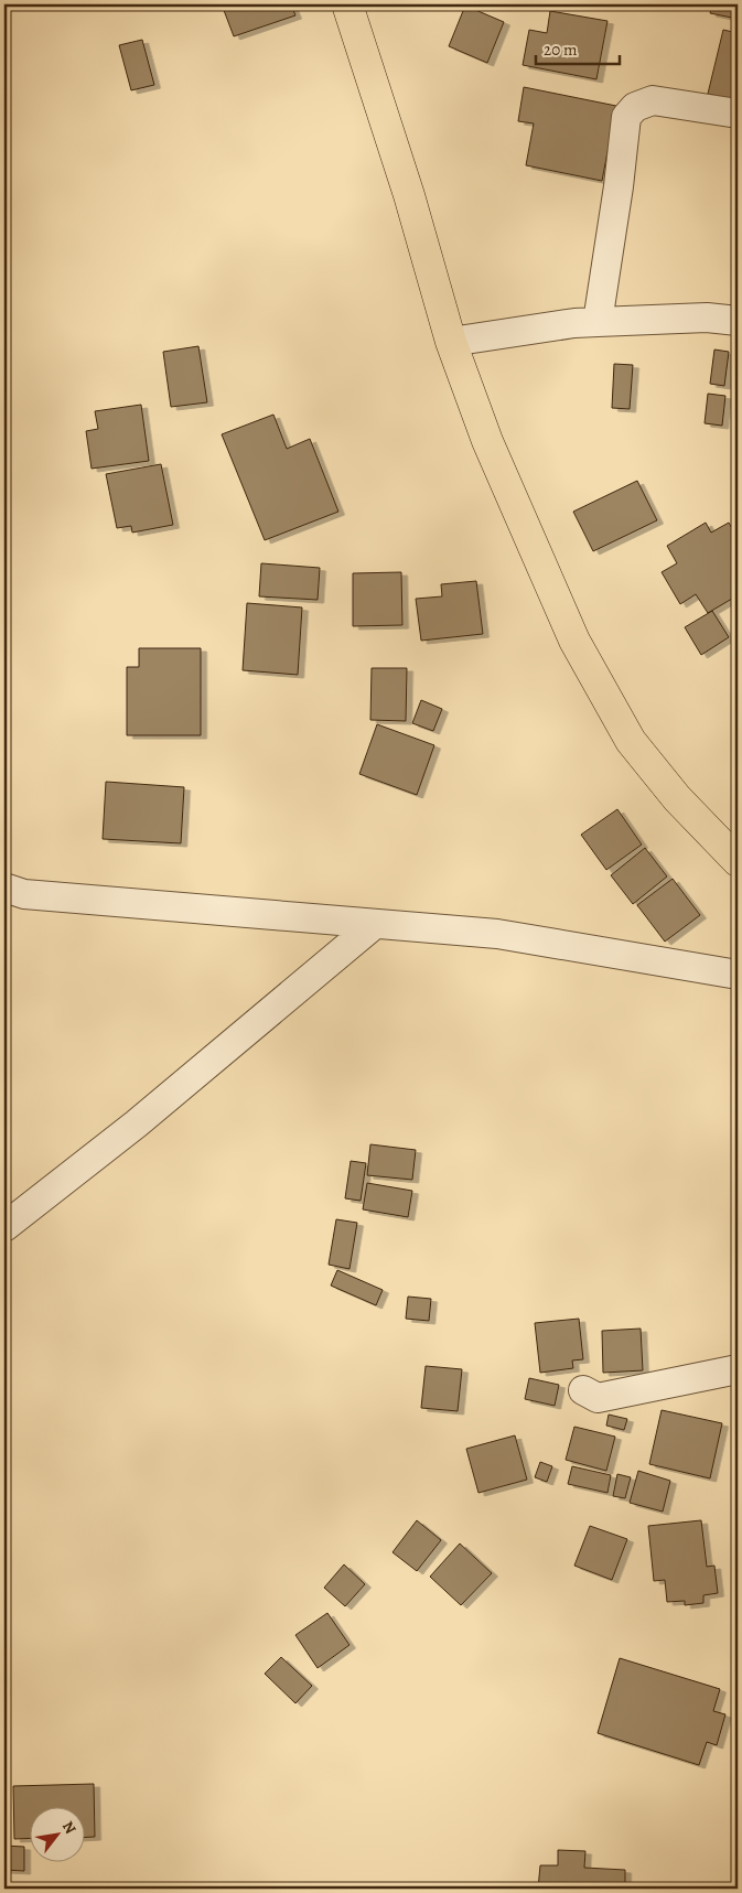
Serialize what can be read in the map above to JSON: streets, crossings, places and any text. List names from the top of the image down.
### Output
{
  "scale_bar": "20 m",
  "north": "top right"
}
